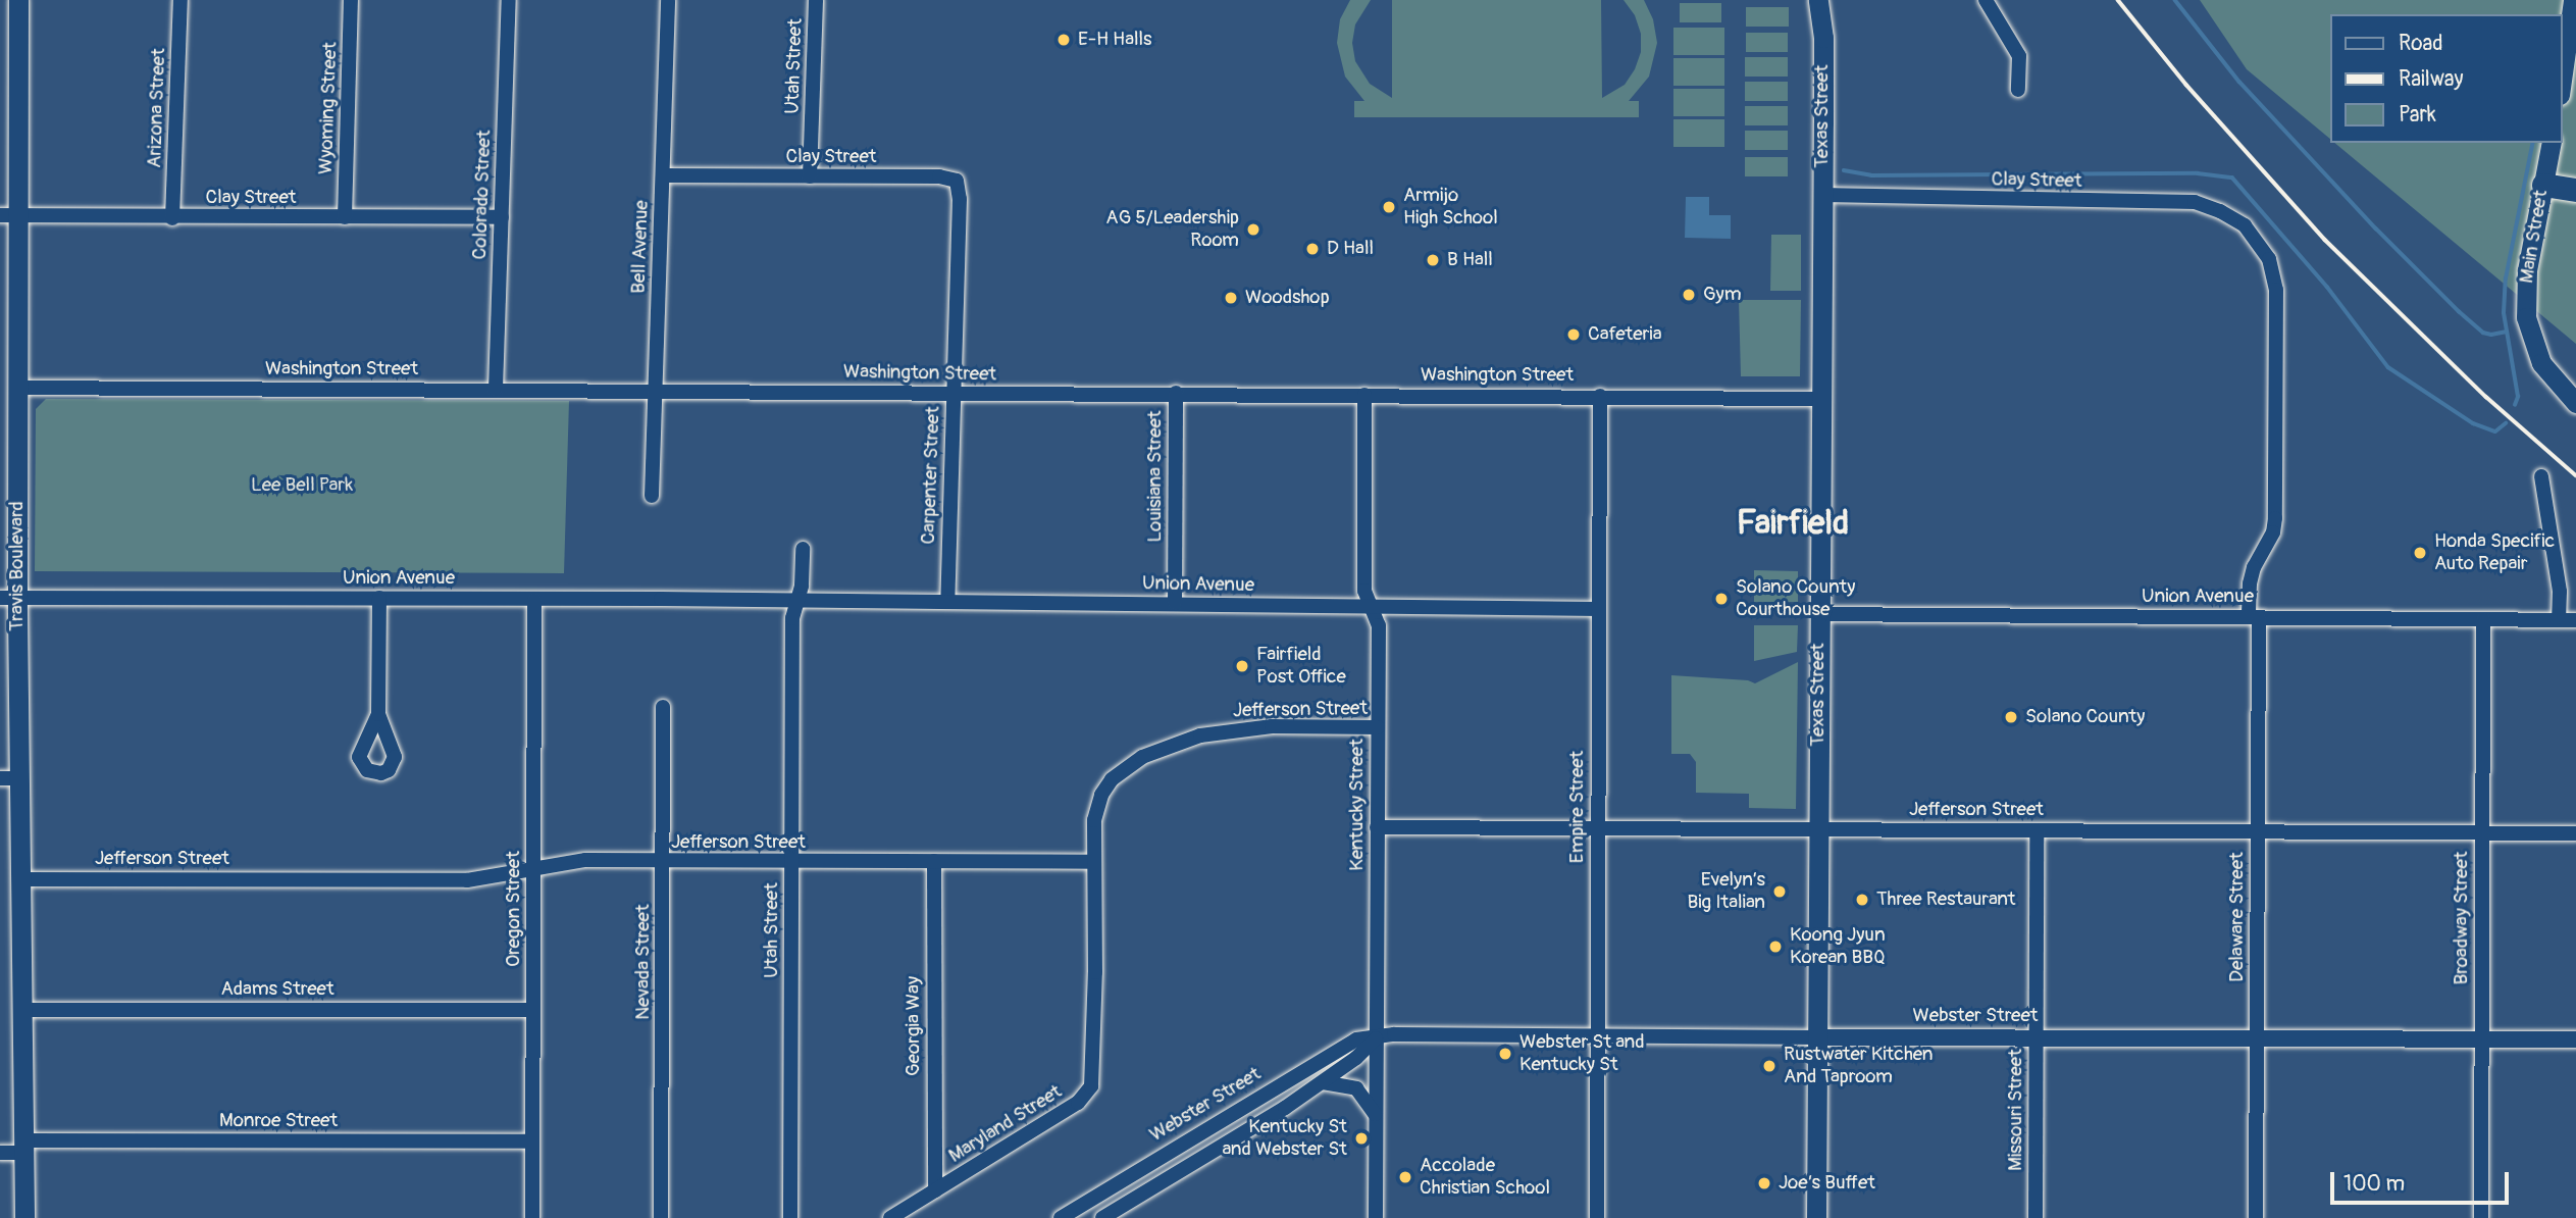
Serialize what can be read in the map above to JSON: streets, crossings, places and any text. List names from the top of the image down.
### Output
{
  "streets": {
    "main road": ["Texas Street", "Main Street", "Travis Boulevard"],
    "street": [
      "Utah Street",
      "Arizona Street",
      "Wyoming Street",
      "Clay Street",
      "Colorado Street",
      "Bell Avenue",
      "Washington Street",
      "Carpenter Street",
      "Louisiana Street",
      "Union Avenue",
      "Jefferson Street",
      "Kentucky Street",
      "Empire Street",
      "Oregon Street",
      "Delaware Street",
      "Broadway Street",
      "Nevada Street",
      "Adams Street",
      "Webster Street",
      "Georgia Way",
      "Missouri Street",
      "Monroe Street",
      "Maryland Street"
    ]
  },
  "crossings": [
    ["Utah Street", "Clay Street"],
    ["Utah Street", "Union Avenue"],
    ["Utah Street", "Jefferson Street"],
    ["Arizona Street", "Clay Street"],
    ["Wyoming Street", "Clay Street"],
    ["Texas Street", "Clay Street"],
    ["Texas Street", "Washington Street"],
    ["Texas Street", "Union Avenue"],
    ["Texas Street", "Jefferson Street"],
    ["Texas Street", "Webster Street"],
    ["Clay Street", "Colorado Street"],
    ["Clay Street", "Bell Avenue"],
    ["Clay Street", "Carpenter Street"],
    ["Clay Street", "Travis Boulevard"],
    ["Clay Street", "Delaware Street"],
    ["Colorado Street", "Washington Street"],
    ["Bell Avenue", "Washington Street"],
    ["Washington Street", "Carpenter Street"],
    ["Washington Street", "Louisiana Street"],
    ["Washington Street", "Travis Boulevard"],
    ["Washington Street", "Kentucky Street"],
    ["Washington Street", "Empire Street"],
    ["Carpenter Street", "Union Avenue"],
    ["Louisiana Street", "Union Avenue"],
    ["Travis Boulevard", "Union Avenue"],
    ["Travis Boulevard", "Jefferson Street"],
    ["Travis Boulevard", "Adams Street"],
    ["Travis Boulevard", "Monroe Street"],
    ["Union Avenue", "Kentucky Street"],
    ["Union Avenue", "Empire Street"],
    ["Union Avenue", "Oregon Street"],
    ["Union Avenue", "Delaware Street"],
    ["Union Avenue", "Broadway Street"],
    ["Jefferson Street", "Kentucky Street"],
    ["Jefferson Street", "Empire Street"],
    ["Jefferson Street", "Oregon Street"],
    ["Jefferson Street", "Delaware Street"],
    ["Jefferson Street", "Broadway Street"],
    ["Jefferson Street", "Nevada Street"],
    ["Jefferson Street", "Georgia Way"],
    ["Jefferson Street", "Missouri Street"],
    ["Jefferson Street", "Maryland Street"],
    ["Kentucky Street", "Webster Street"],
    ["Empire Street", "Webster Street"],
    ["Oregon Street", "Adams Street"],
    ["Oregon Street", "Monroe Street"],
    ["Delaware Street", "Webster Street"],
    ["Broadway Street", "Webster Street"],
    ["Webster Street", "Missouri Street"],
    ["Georgia Way", "Maryland Street"]
  ],
  "districts": ["Fairfield"],
  "parks": ["Lee Bell Park"],
  "places": [
    "E-H Halls",
    "Armijo High School",
    "AG 5/Leadership Room",
    "D Hall",
    "B Hall",
    "Gym",
    "Woodshop",
    "Cafeteria",
    "Honda Specific Auto Repair",
    "Solano County Courthouse",
    "Fairfield Post Office",
    "Solano County",
    "Evelyn’s Big Italian",
    "Three Restaurant",
    "Koong Jyun Korean BBQ",
    "Webster St and Kentucky St",
    "Rustwater Kitchen And Taproom",
    "Kentucky St and Webster St",
    "Accolade Christian School",
    "Joe’s Buffet"
  ],
  "legend": ["Road", "Railway", "Park"],
  "scale_bar": "100 m"
}
